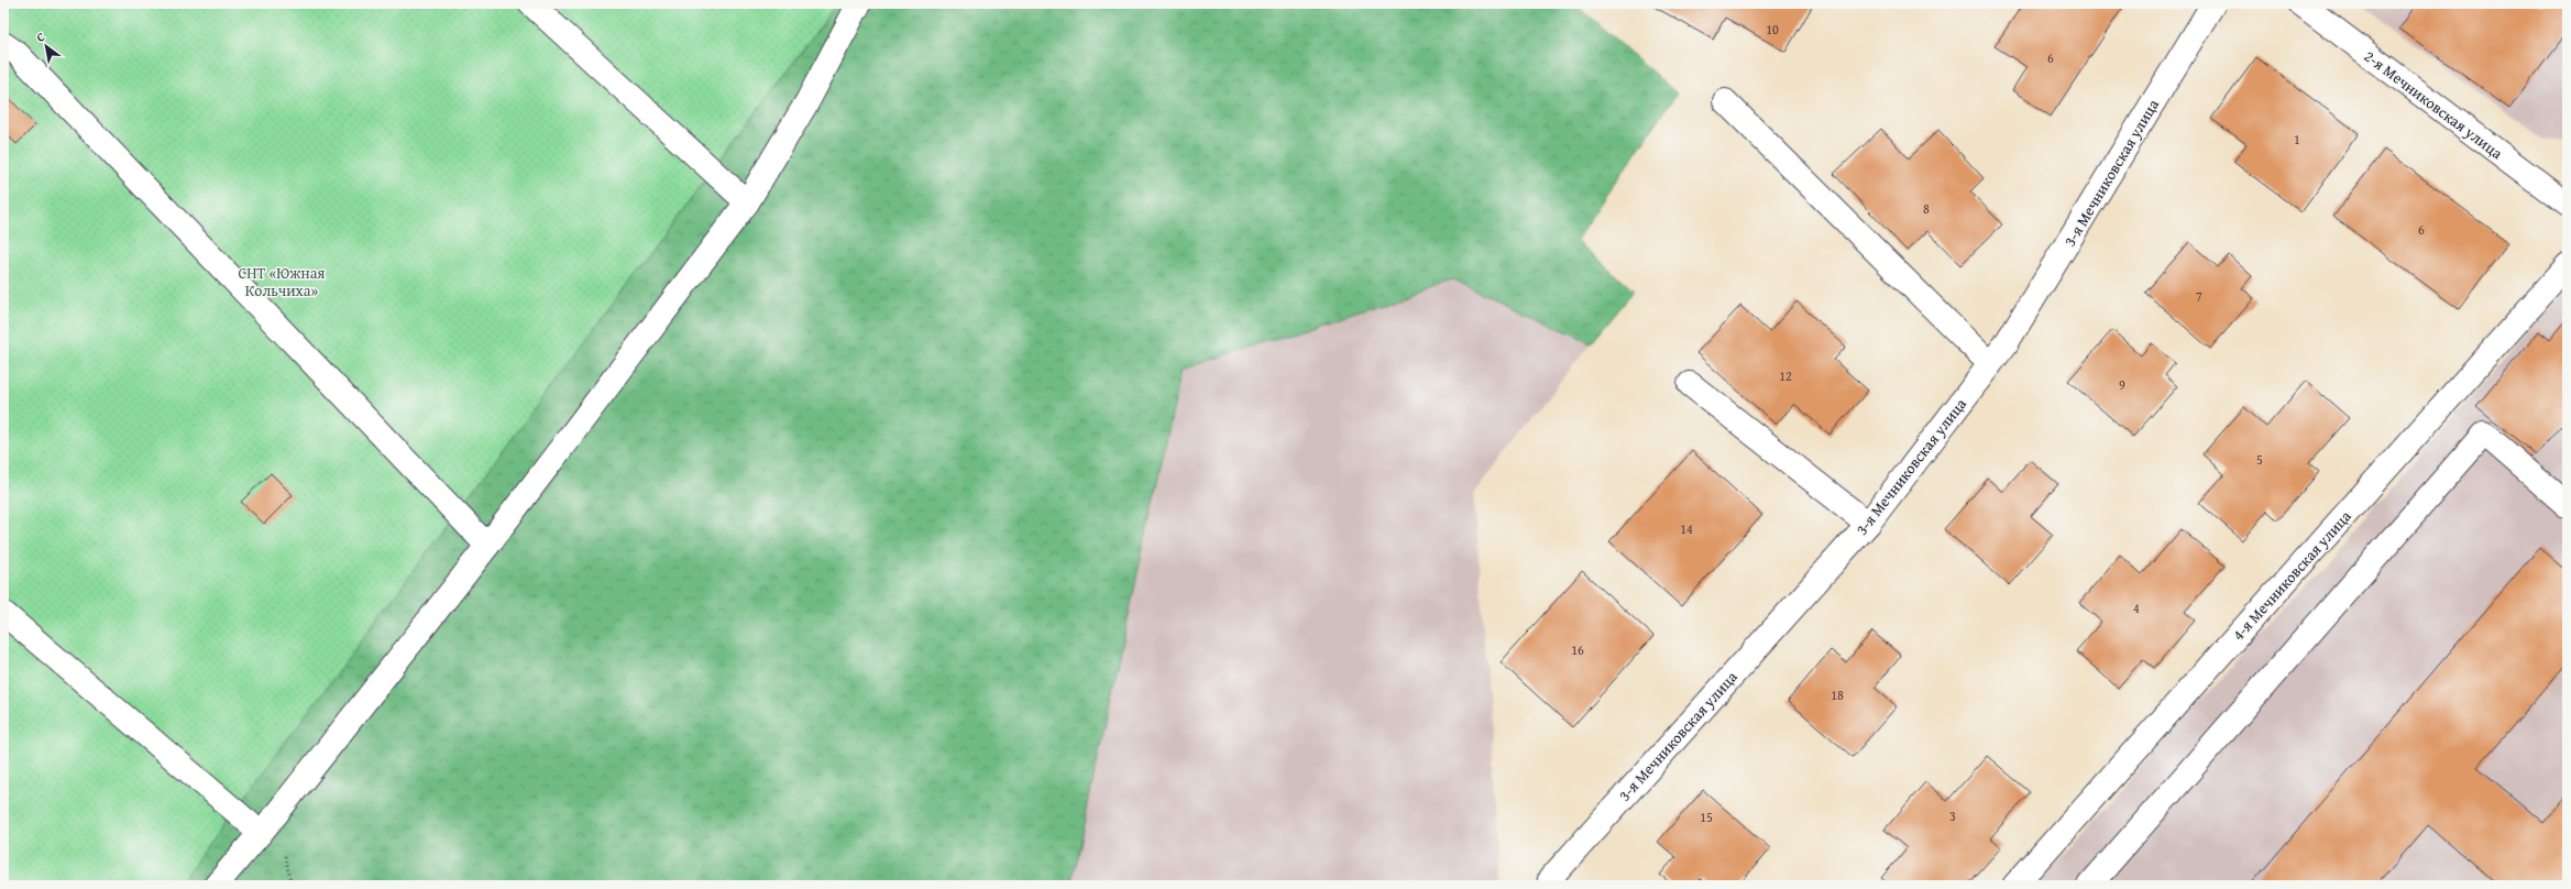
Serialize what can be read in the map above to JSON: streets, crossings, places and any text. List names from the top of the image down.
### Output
{
  "streets": {
    "street": ["2-я Мечниковская улица", "3-я Мечниковская улица", "4-я Мечниковская улица"]
  },
  "parks": ["СНТ «Южная Кольчиха»"],
  "house_numbers": [
    "10",
    "6",
    "1",
    "8",
    "6",
    "7",
    "12",
    "9",
    "5",
    "14",
    "4",
    "16",
    "18",
    "3",
    "15"
  ],
  "north": "top left"
}
